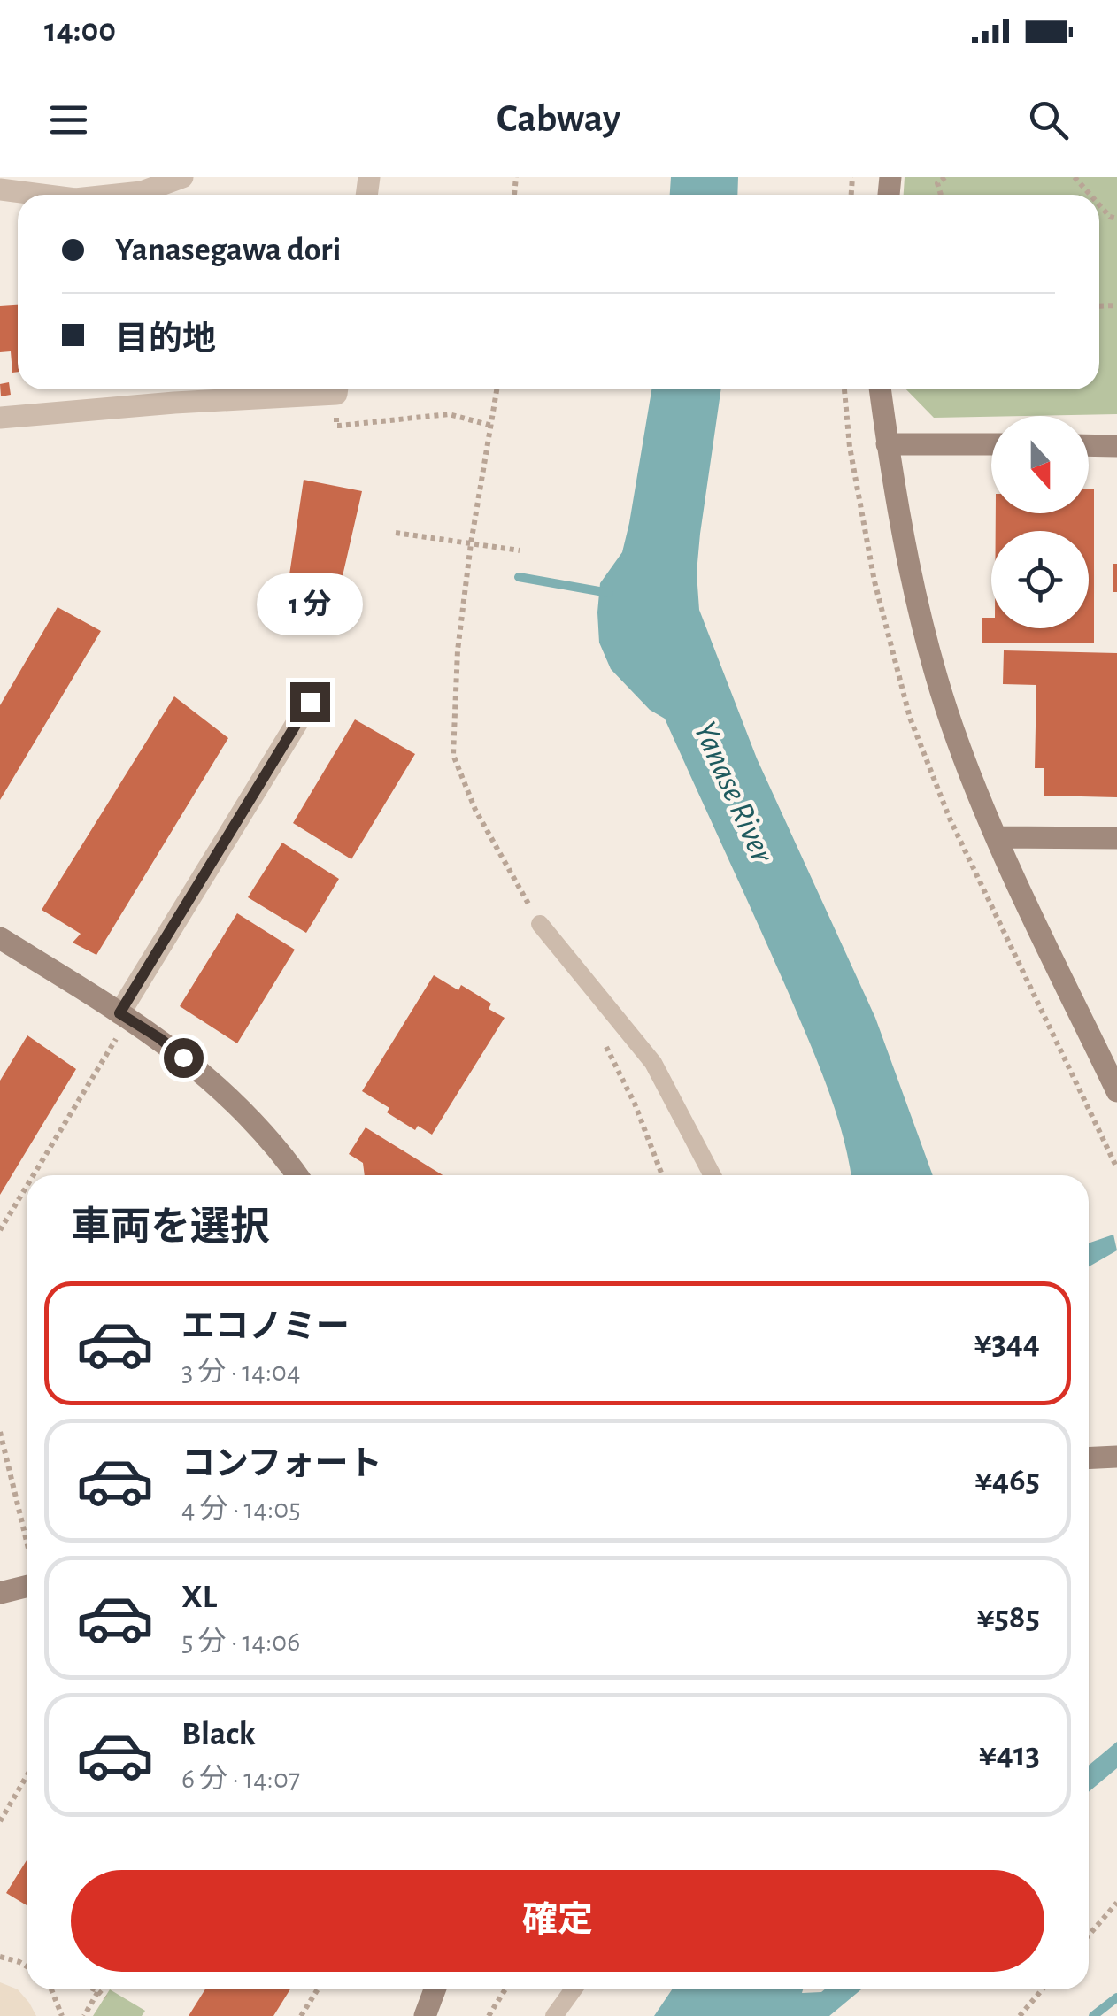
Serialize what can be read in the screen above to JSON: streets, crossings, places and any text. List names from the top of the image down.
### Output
{
  "water": ["Yanase River"],
  "north": "bottom",
  "page": {
    "status": "14:00",
    "header": "Cabway",
    "banner": ["Yanasegawa dori", "目的地"],
    "bubble": "1 分",
    "heading": "車両を選択",
    "list": [
      {
        "name": "エコノミー",
        "note": "3 分 · 14:04",
        "value": "¥344"
      },
      {
        "name": "コンフォート",
        "note": "4 分 · 14:05",
        "value": "¥465"
      },
      {
        "name": "XL",
        "note": "5 分 · 14:06",
        "value": "¥585"
      },
      {
        "name": "Black",
        "note": "6 分 · 14:07",
        "value": "¥413"
      }
    ],
    "buttons": "確定"
  }
}
